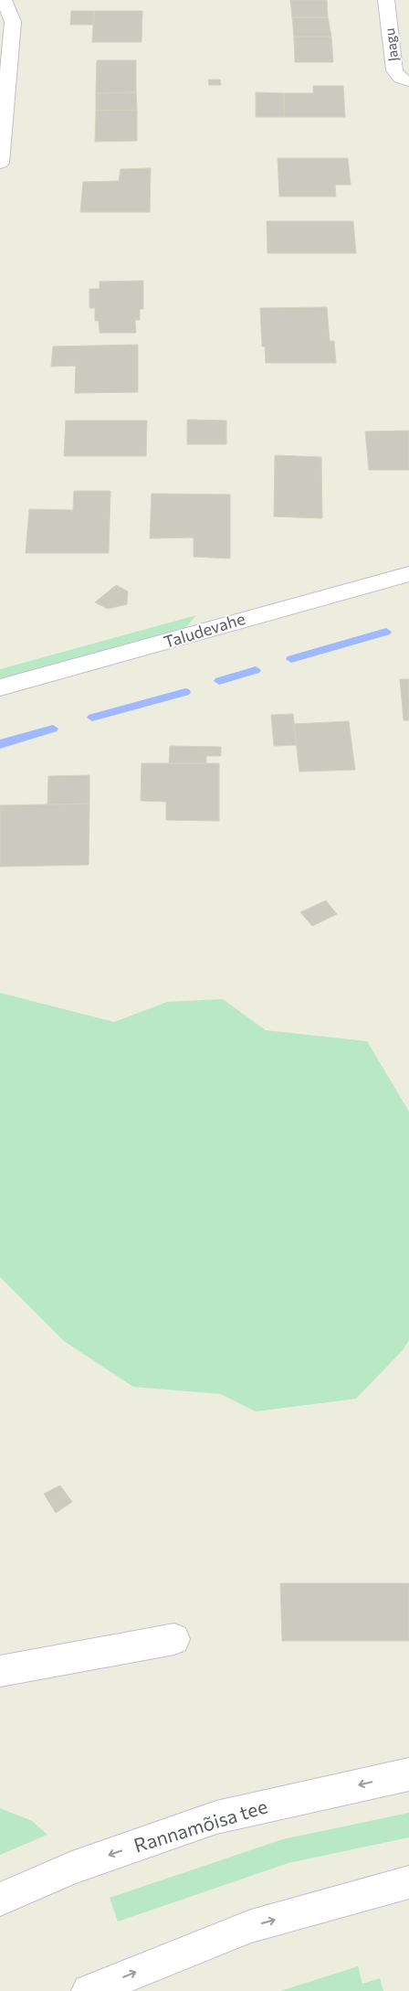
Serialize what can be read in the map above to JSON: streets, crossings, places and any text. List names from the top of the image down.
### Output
{
  "streets": {
    "street": ["Jaagu", "Taludevahe", "Rannamõisa tee"]
  }
}
